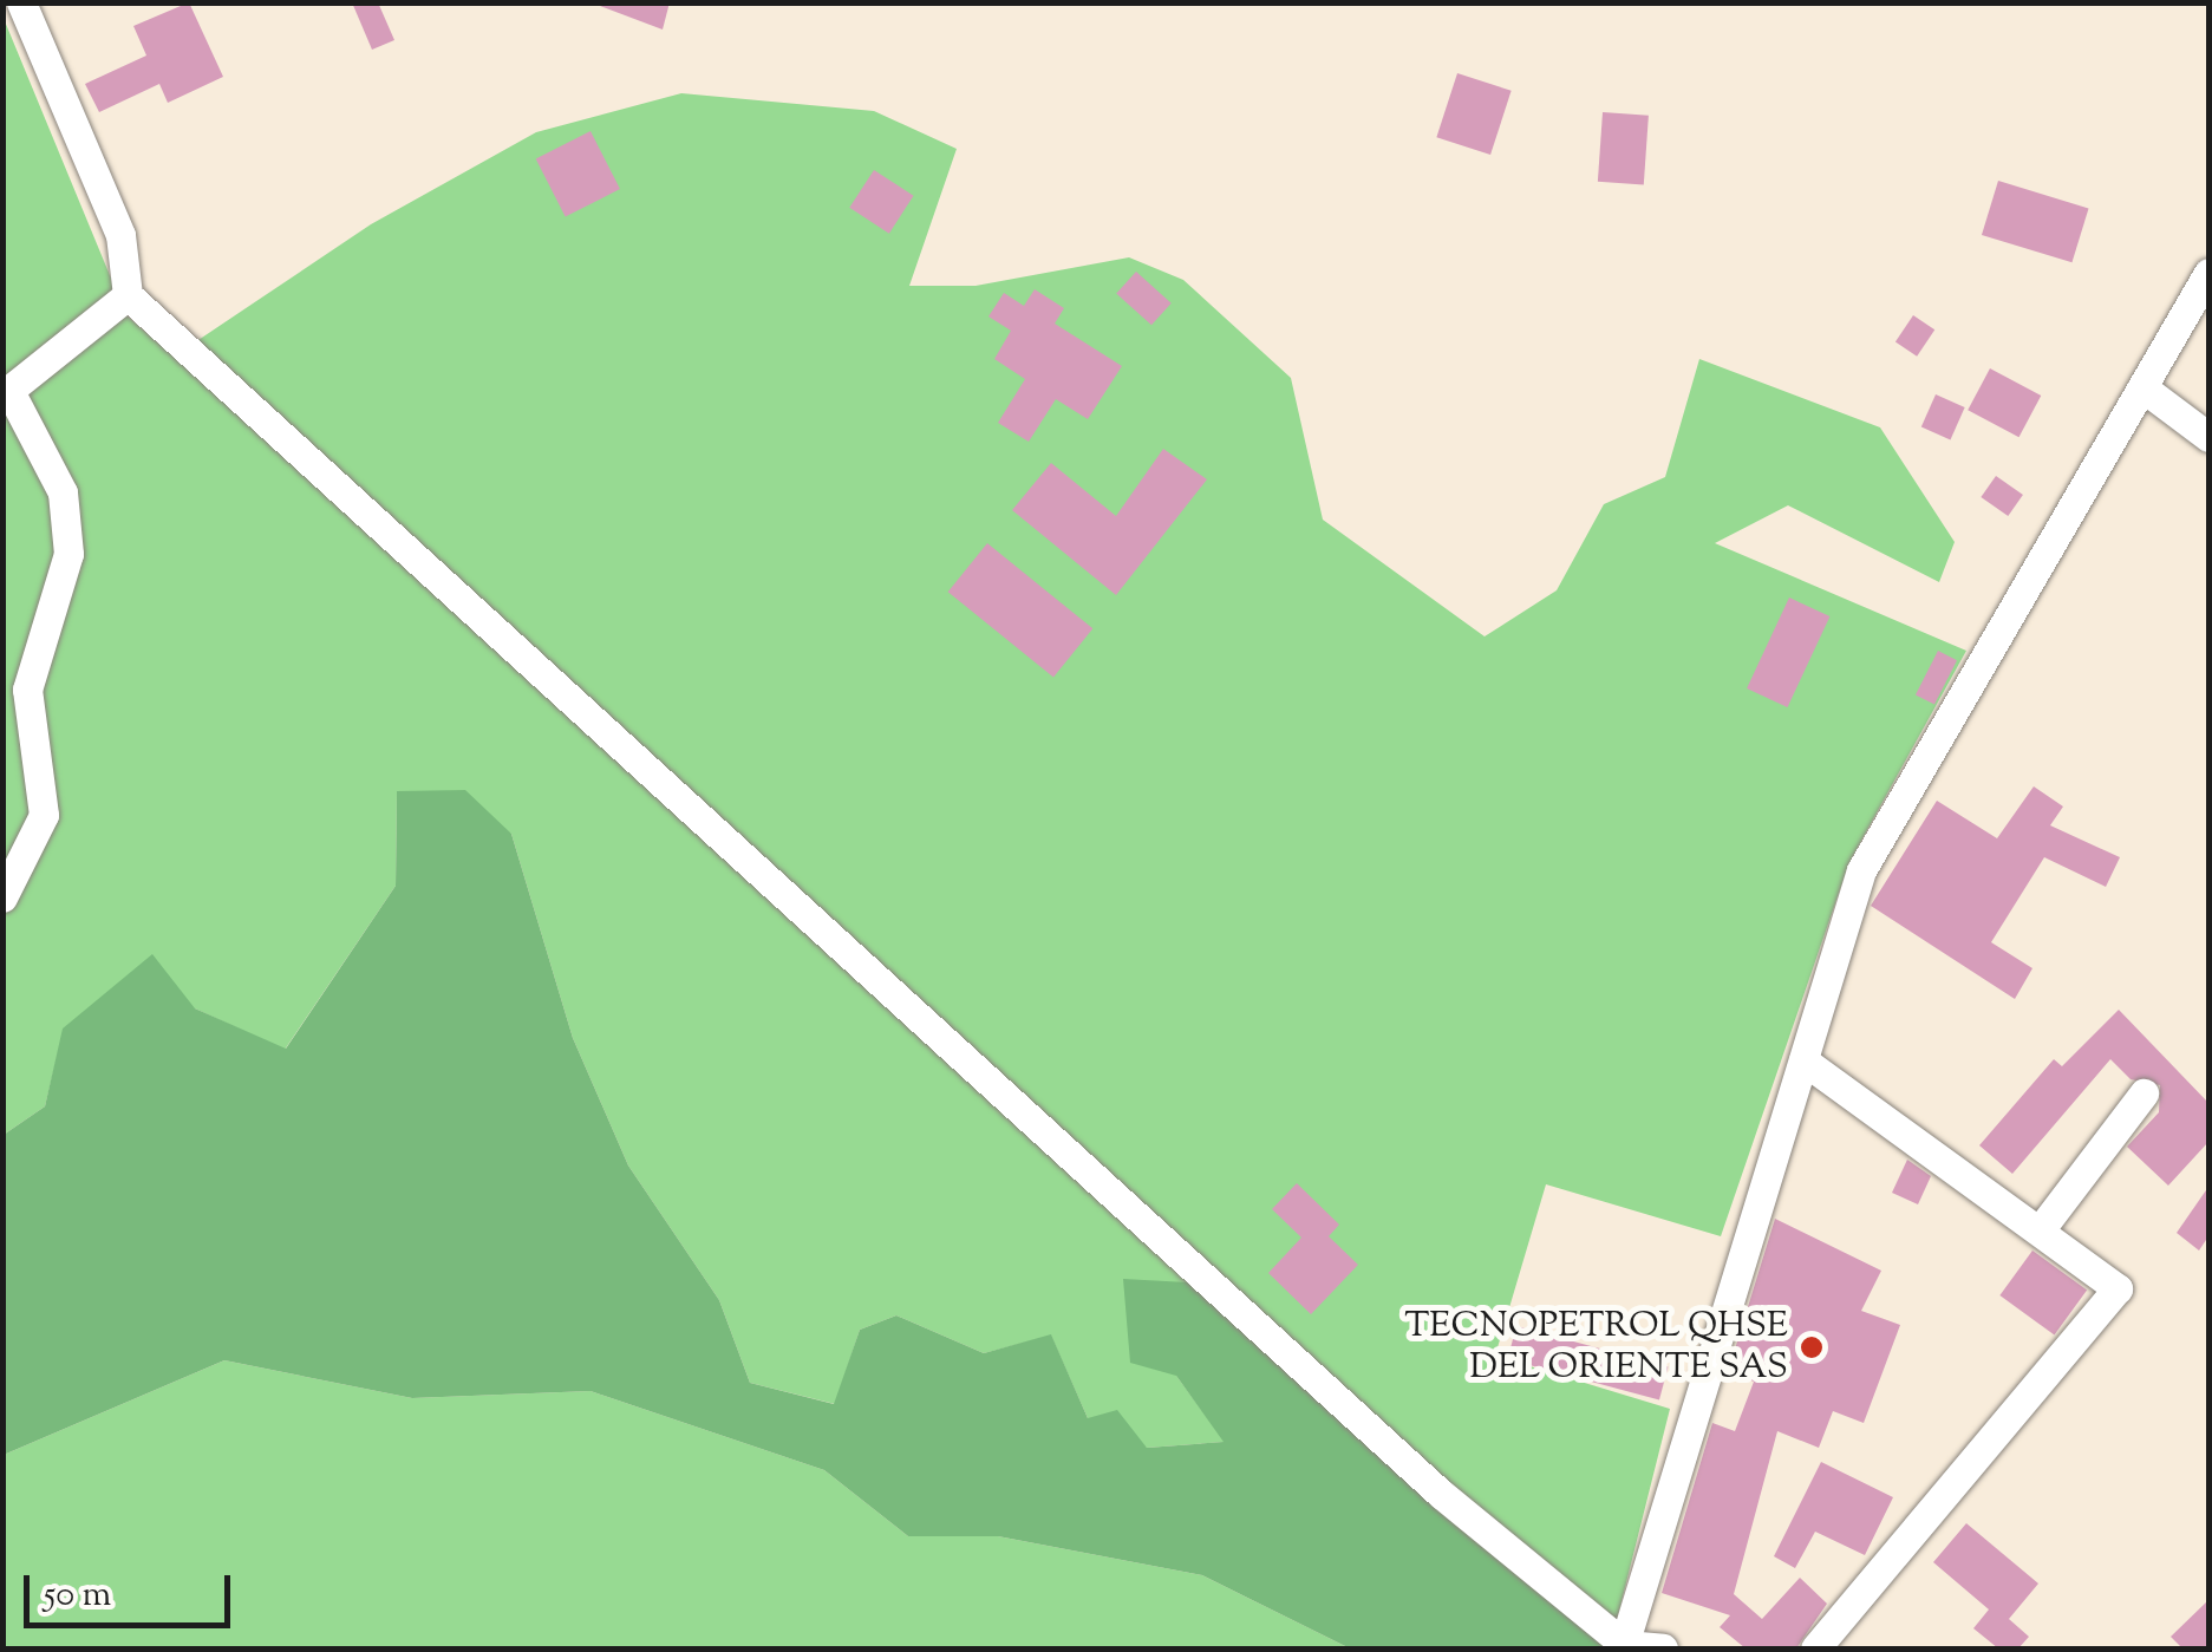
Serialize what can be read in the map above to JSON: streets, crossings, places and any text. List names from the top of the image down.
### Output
{
  "places": ["TECNOPETROL QHSE DEL ORIENTE SAS"],
  "scale_bar": "50 m"
}
